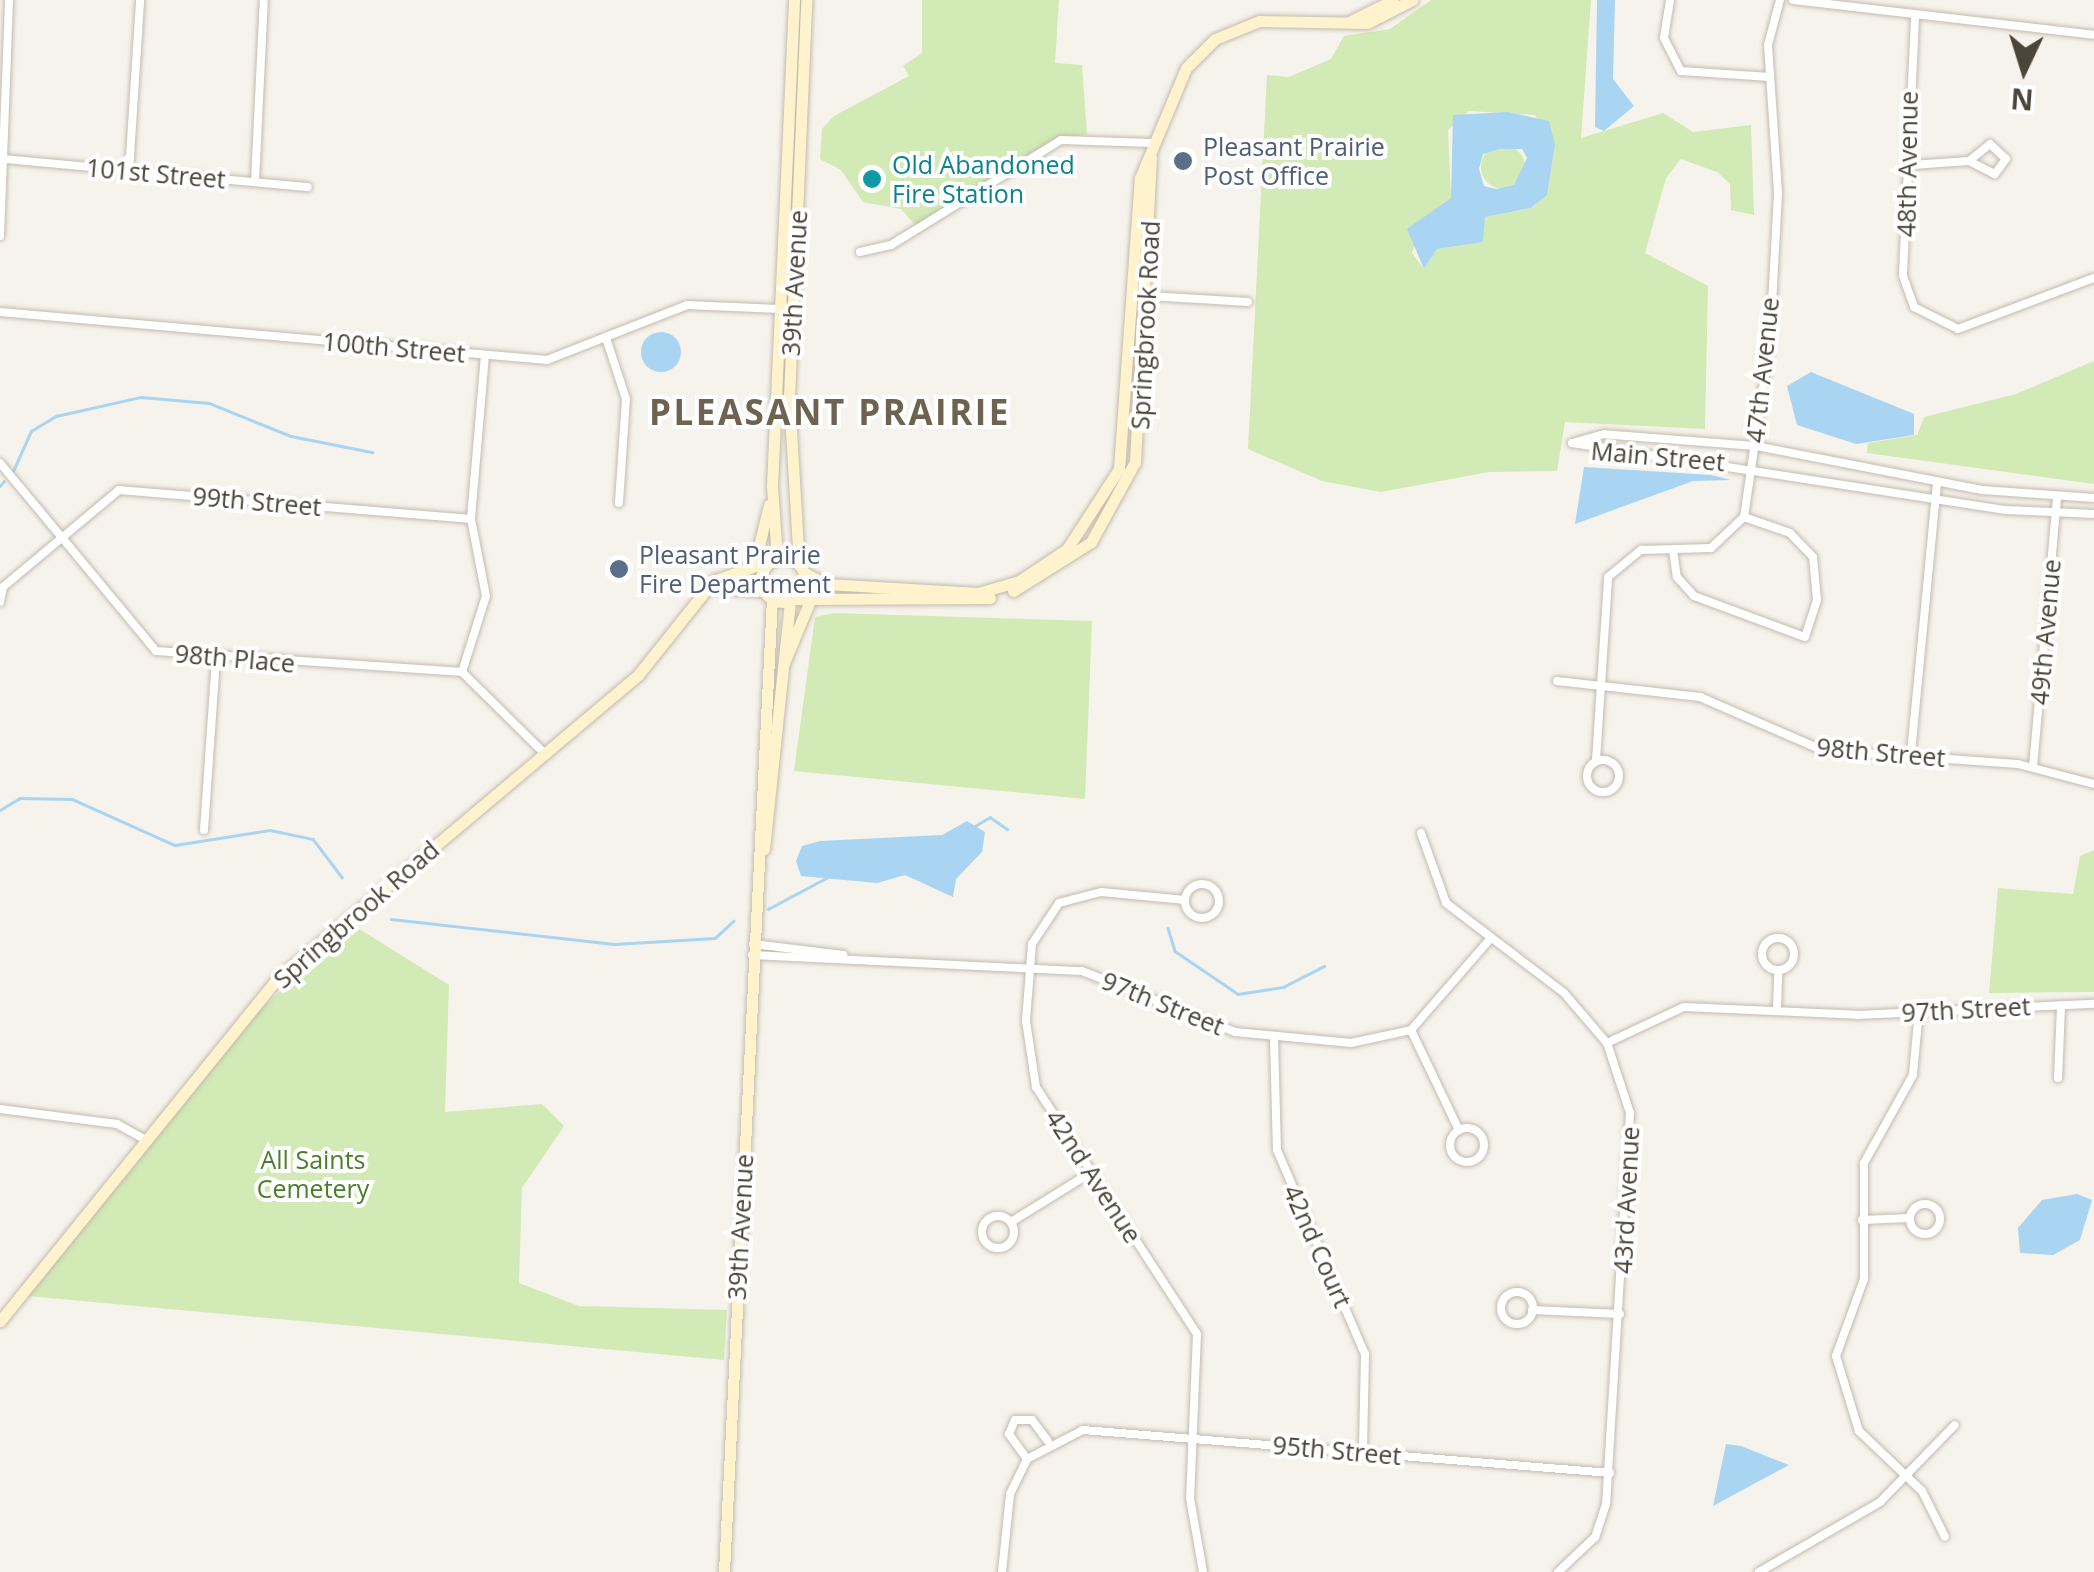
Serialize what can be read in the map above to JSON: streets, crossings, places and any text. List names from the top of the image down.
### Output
{
  "streets": {
    "street": [
      "48th Avenue",
      "101st Street",
      "39th Avenue",
      "Springbrook Road",
      "100th Street",
      "47th Avenue",
      "Main Street",
      "99th Street",
      "49th Avenue",
      "98th Place",
      "98th Street",
      "97th Street",
      "42nd Avenue",
      "43rd Avenue",
      "42nd Court",
      "95th Street"
    ]
  },
  "crossings": [
    ["39th Avenue", "Springbrook Road"],
    ["39th Avenue", "100th Street"],
    ["39th Avenue", "97th Street"],
    ["47th Avenue", "Main Street"],
    ["Main Street", "49th Avenue"],
    ["99th Street", "98th Place"],
    ["49th Avenue", "98th Street"],
    ["97th Street", "42nd Avenue"],
    ["97th Street", "43rd Avenue"],
    ["97th Street", "42nd Court"],
    ["42nd Avenue", "95th Street"],
    ["43rd Avenue", "95th Street"],
    ["42nd Court", "95th Street"]
  ],
  "districts": ["PLEASANT PRAIRIE"],
  "parks": ["All Saints Cemetery"],
  "places": ["Pleasant Prairie Post Office", "Old Abandoned Fire Station", "Pleasant Prairie Fire Department"],
  "north": "bottom"
}
